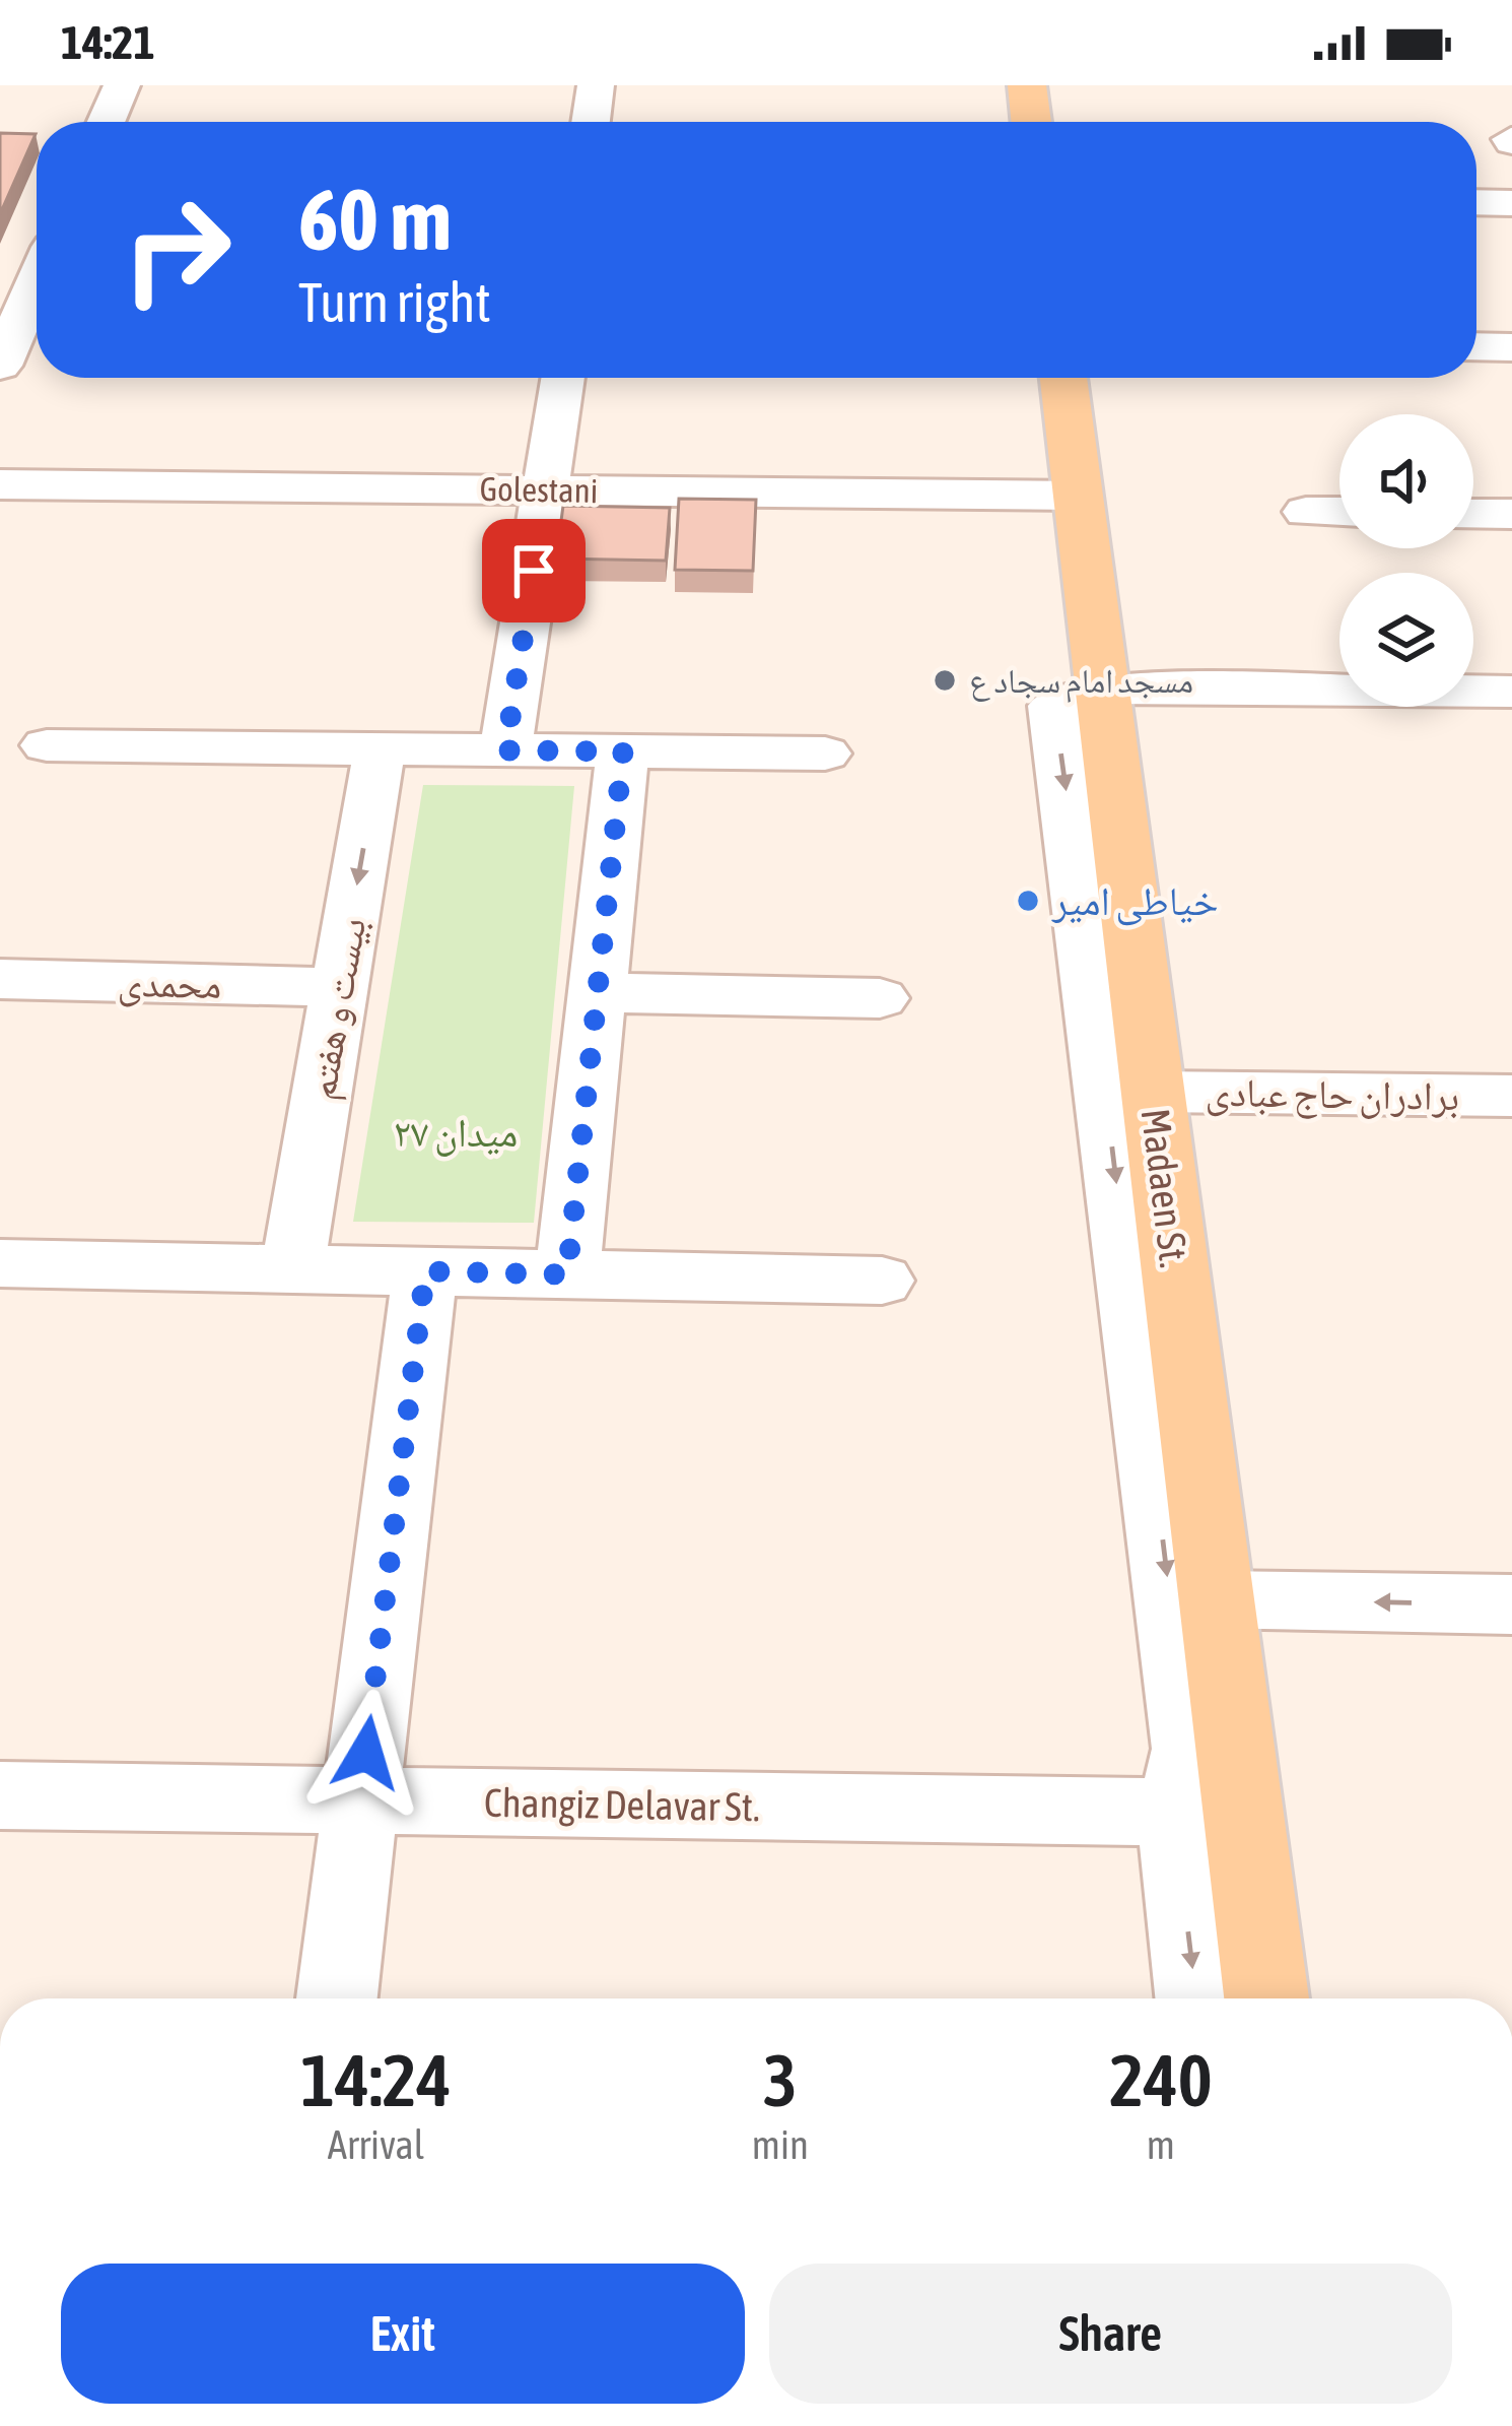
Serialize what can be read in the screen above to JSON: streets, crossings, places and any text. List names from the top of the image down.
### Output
{
  "streets": {
    "main road": ["Madaen St."],
    "street": [
      "Golestani",
      "محمدی",
      "بیست و هفتم",
      "برادران حاج عبادی",
      "Changiz Delavar St."
    ]
  },
  "crossings": [
    ["Golestani", "Madaen St."],
    ["محمدی", "بیست و هفتم"],
    ["برادران حاج عبادی", "Madaen St."],
    ["Madaen St.", "Changiz Delavar St."]
  ],
  "parks": ["میدان ۲۷"],
  "places": ["مسجد امام سجاد ع", "خیاطی امیر"],
  "page": {
    "status": "14:21",
    "turn": ["60 m", "Turn right"],
    "eta": [
      "14:24",
      "Arrival",
      "3",
      "min",
      "240",
      "m"
    ],
    "buttons": ["Exit", "Share"]
  }
}
